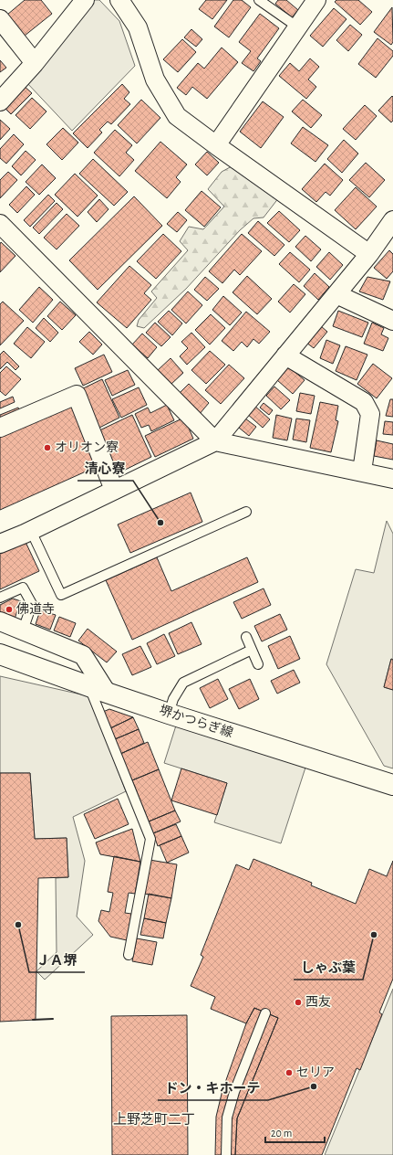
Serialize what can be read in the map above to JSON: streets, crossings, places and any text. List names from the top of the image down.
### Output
{
  "streets": {
    "main road": ["堺かつらぎ線"]
  },
  "districts": ["上野芝町二丁"],
  "places": [
    "オリオン寮",
    "清心寮",
    "佛道寺",
    "ＪＡ堺",
    "しゃぶ葉",
    "西友",
    "セリア",
    "ドン・キホーテ"
  ],
  "scale_bar": "20 m"
}
